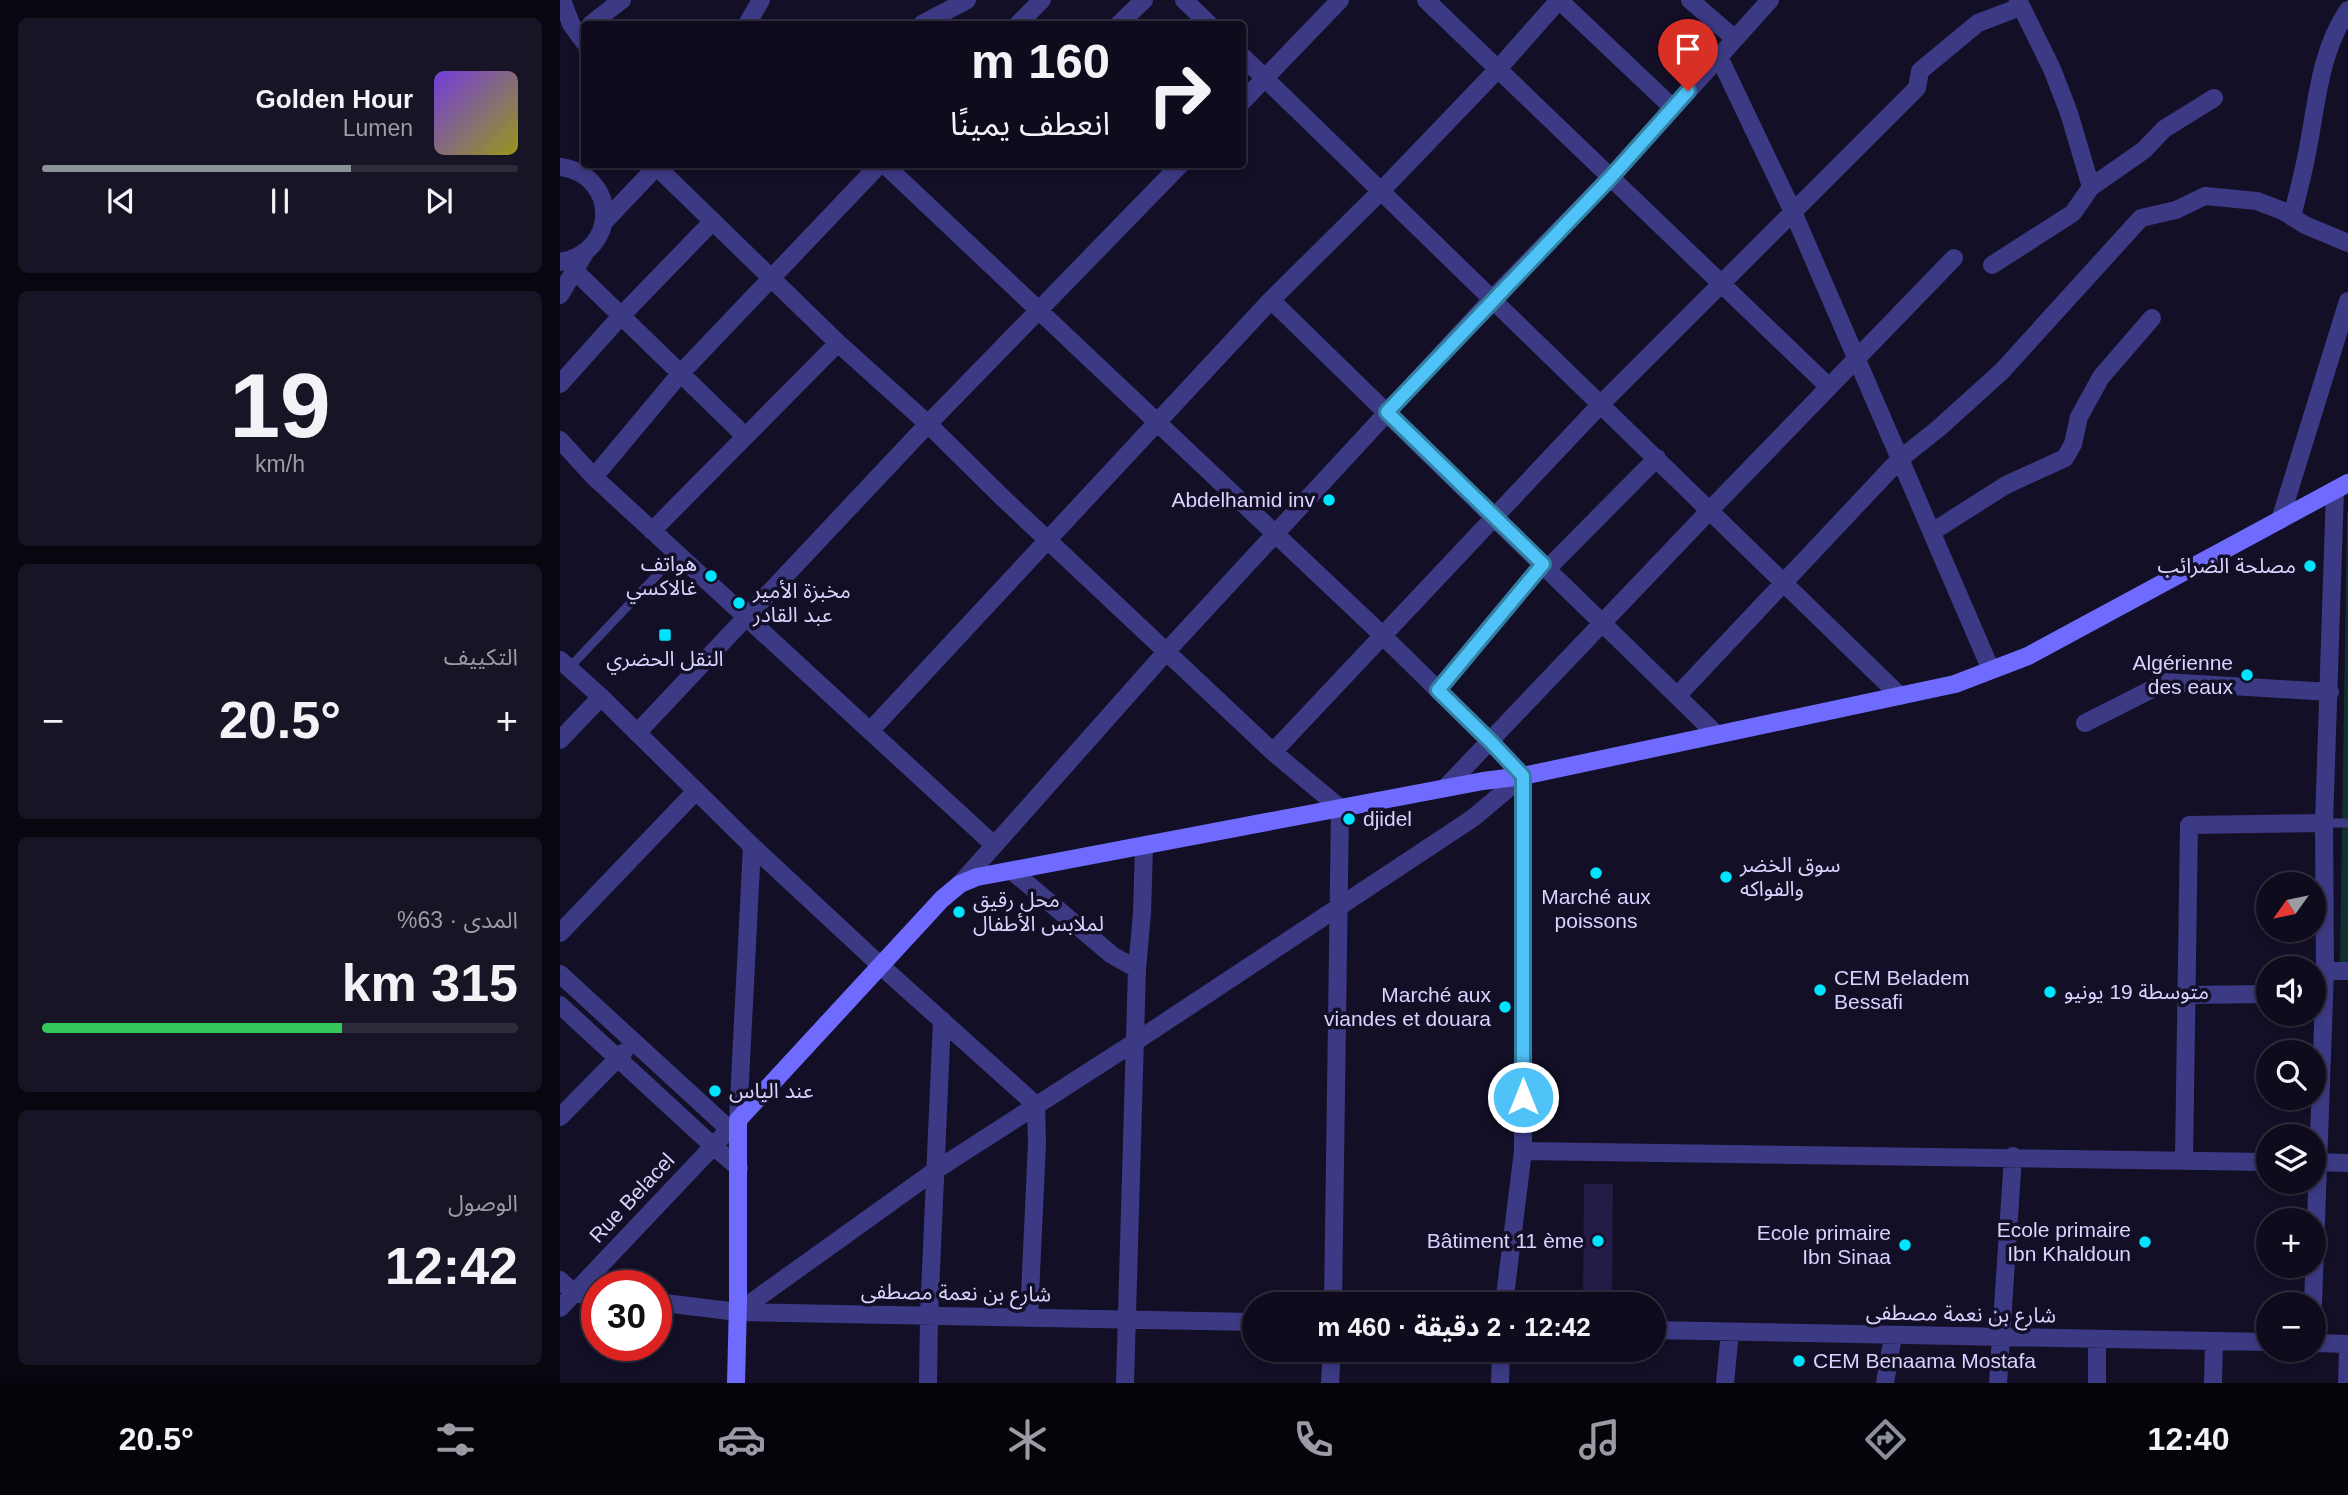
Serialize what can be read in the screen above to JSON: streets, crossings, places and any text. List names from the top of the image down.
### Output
{
  "streets": {
    "street": ["Rue Belacel", "شارع بن نعمة مصطفى"]
  },
  "places": {
    "other": [
      "Abdelhamid inv",
      "مصلحة الضرائب",
      "هواتف غالاكسي",
      "مخبزة الأمير عبد القادر",
      "Algérienne des eaux",
      "djidel",
      "Marché aux poissons",
      "سوق الخضر والفواكه",
      "محل رقيق لملابس الأطفال",
      "CEM Beladem Bessafi",
      "متوسطة 19 يونيو",
      "Marché aux viandes et douara",
      "عند الياس",
      "Bâtiment 11 ème",
      "Ecole primaire Ibn Khaldoun",
      "Ecole primaire Ibn Sinaa",
      "CEM Benaama Mostafa"
    ],
    "transit": ["النقل الحضري"]
  },
  "north": "bottom left",
  "page": {
    "turn": ["160 m", "انعطف يمينًا"],
    "song": ["Golden Hour", "Lumen"],
    "tile": [
      ["19", "km/h"],
      "التكييف",
      ["المدى · 63%", "315 km"],
      ["الوصول", "12:42"]
    ],
    "heat": ["−", "20.5°", "+"],
    "map_buttons": ["+", "−"],
    "limit": "30",
    "trip": "12:42 · 2 دقيقة · 460 m",
    "tabs": ["12:40", "20.5°"]
  }
}
